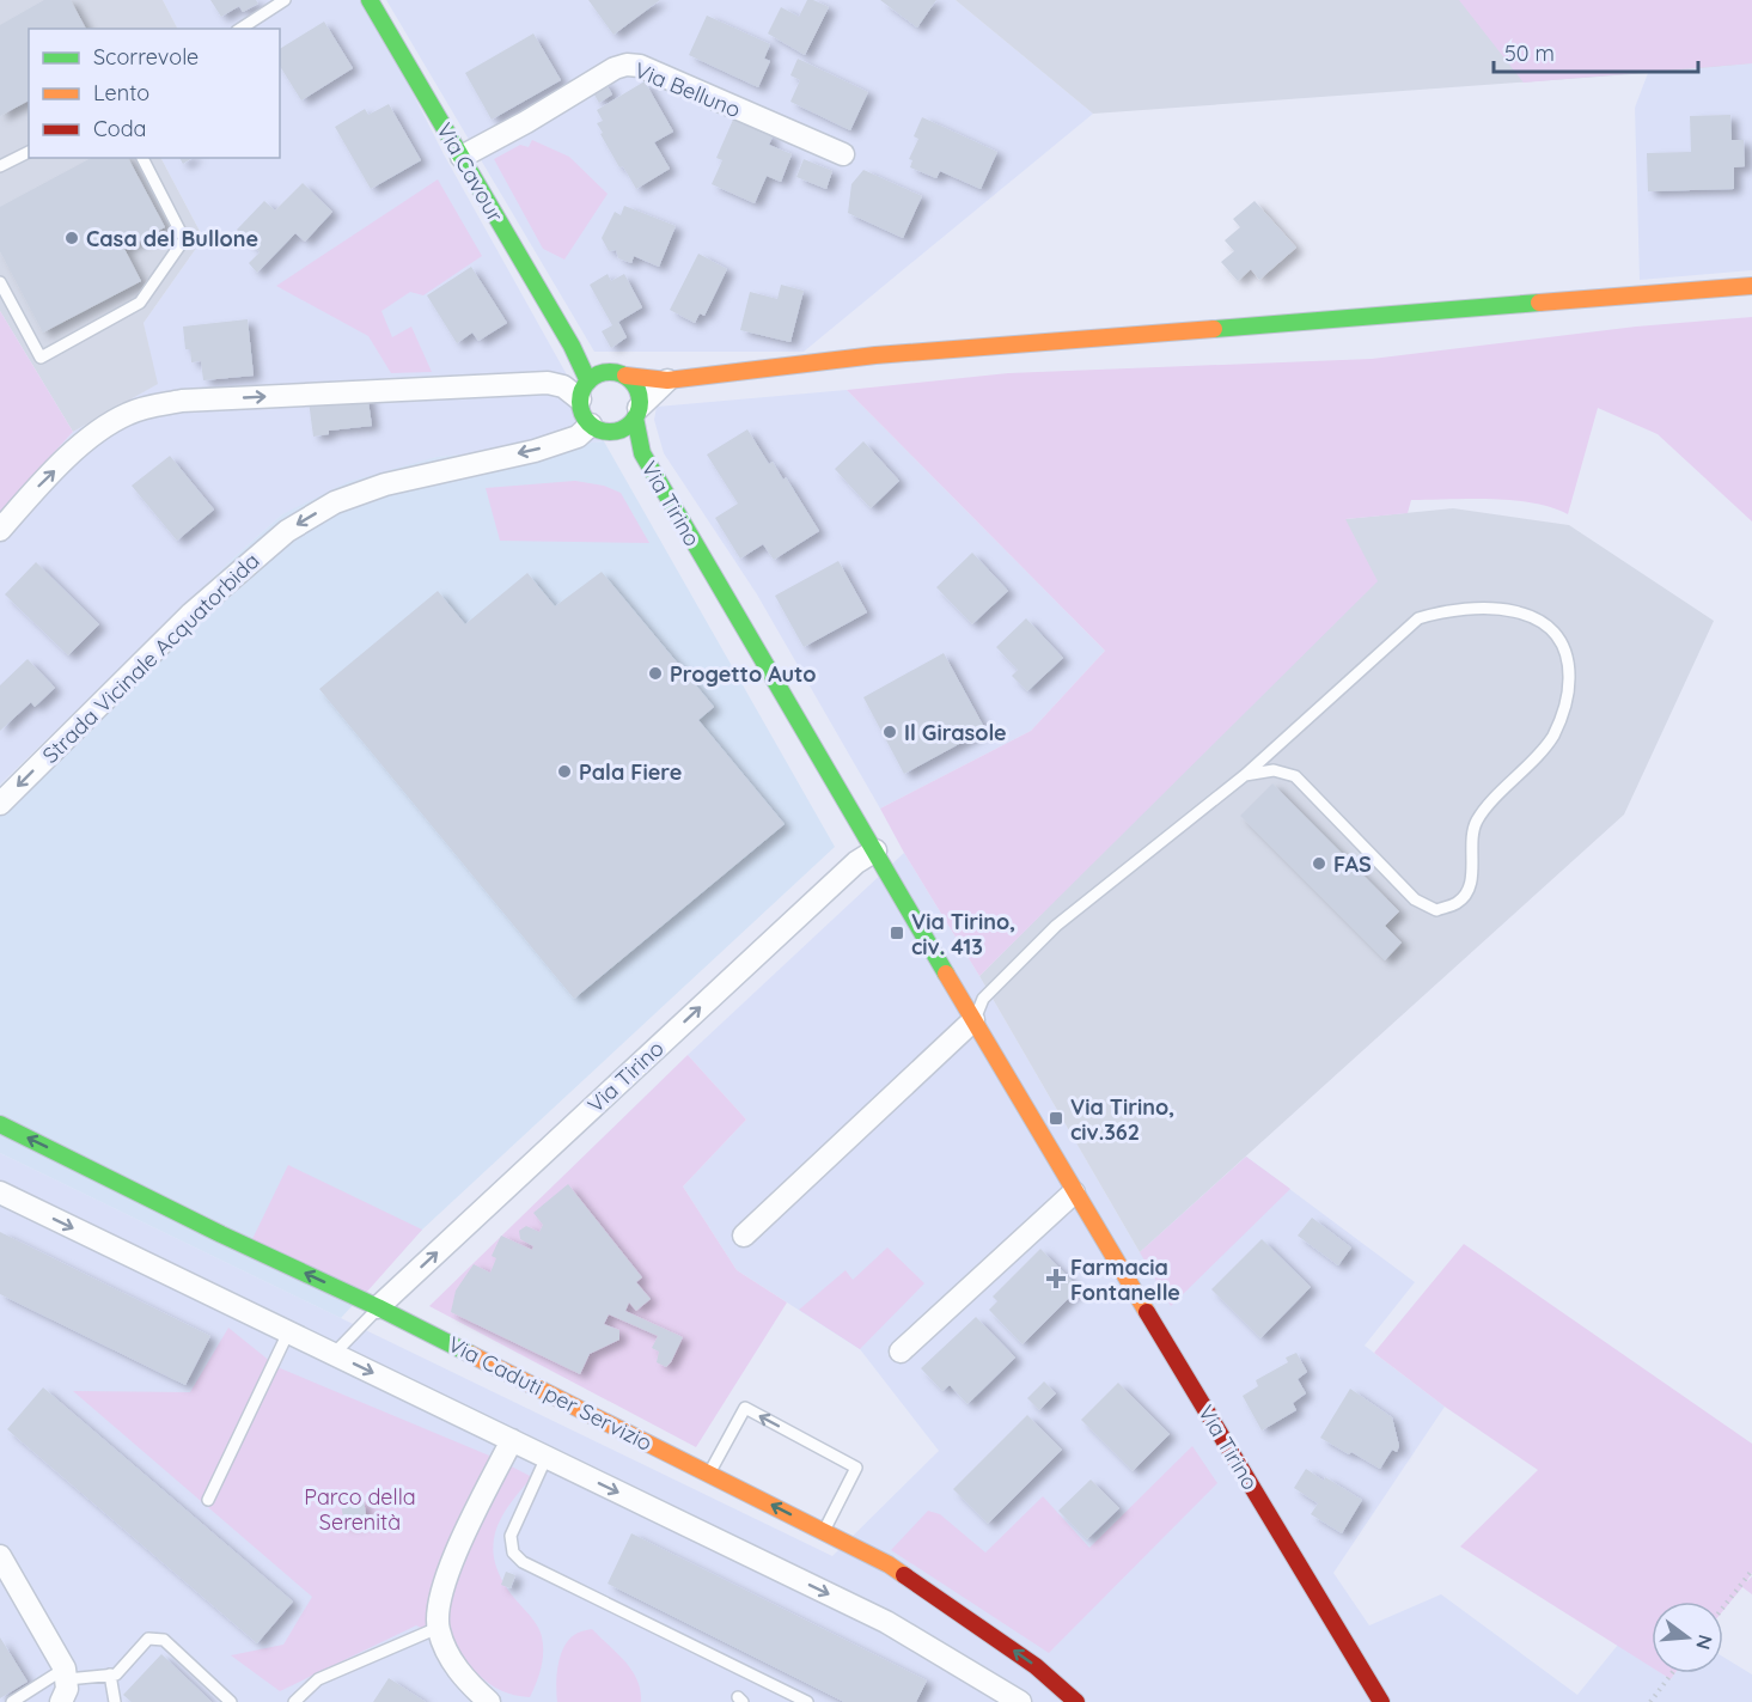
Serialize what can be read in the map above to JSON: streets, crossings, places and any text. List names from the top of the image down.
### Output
{
  "streets": {
    "street": [
      "Via Belluno",
      "Via Cavour",
      "Via Tirino",
      "Strada Vicinale Acquatorbida",
      "Via Caduti per Servizio"
    ]
  },
  "crossings": [
    ["Via Belluno", "Via Cavour"],
    ["Via Cavour", "Via Tirino"],
    ["Via Cavour", "Strada Vicinale Acquatorbida"],
    ["Via Tirino", "Strada Vicinale Acquatorbida"],
    ["Via Tirino", "Via Caduti per Servizio"]
  ],
  "one_way": ["Strada Vicinale Acquatorbida"],
  "parks": ["Parco della Serenità"],
  "places": {
    "other": [
      "Casa del Bullone",
      "Progetto Auto",
      "Il Girasole",
      "Pala Fiere",
      "FAS"
    ],
    "transit": ["Via Tirino, civ. 413", "Via Tirino, civ.362"],
    "health": ["Farmacia Fontanelle"]
  },
  "legend": ["Scorrevole", "Lento", "Coda"],
  "scale_bar": "50 m",
  "north": "right"
}
